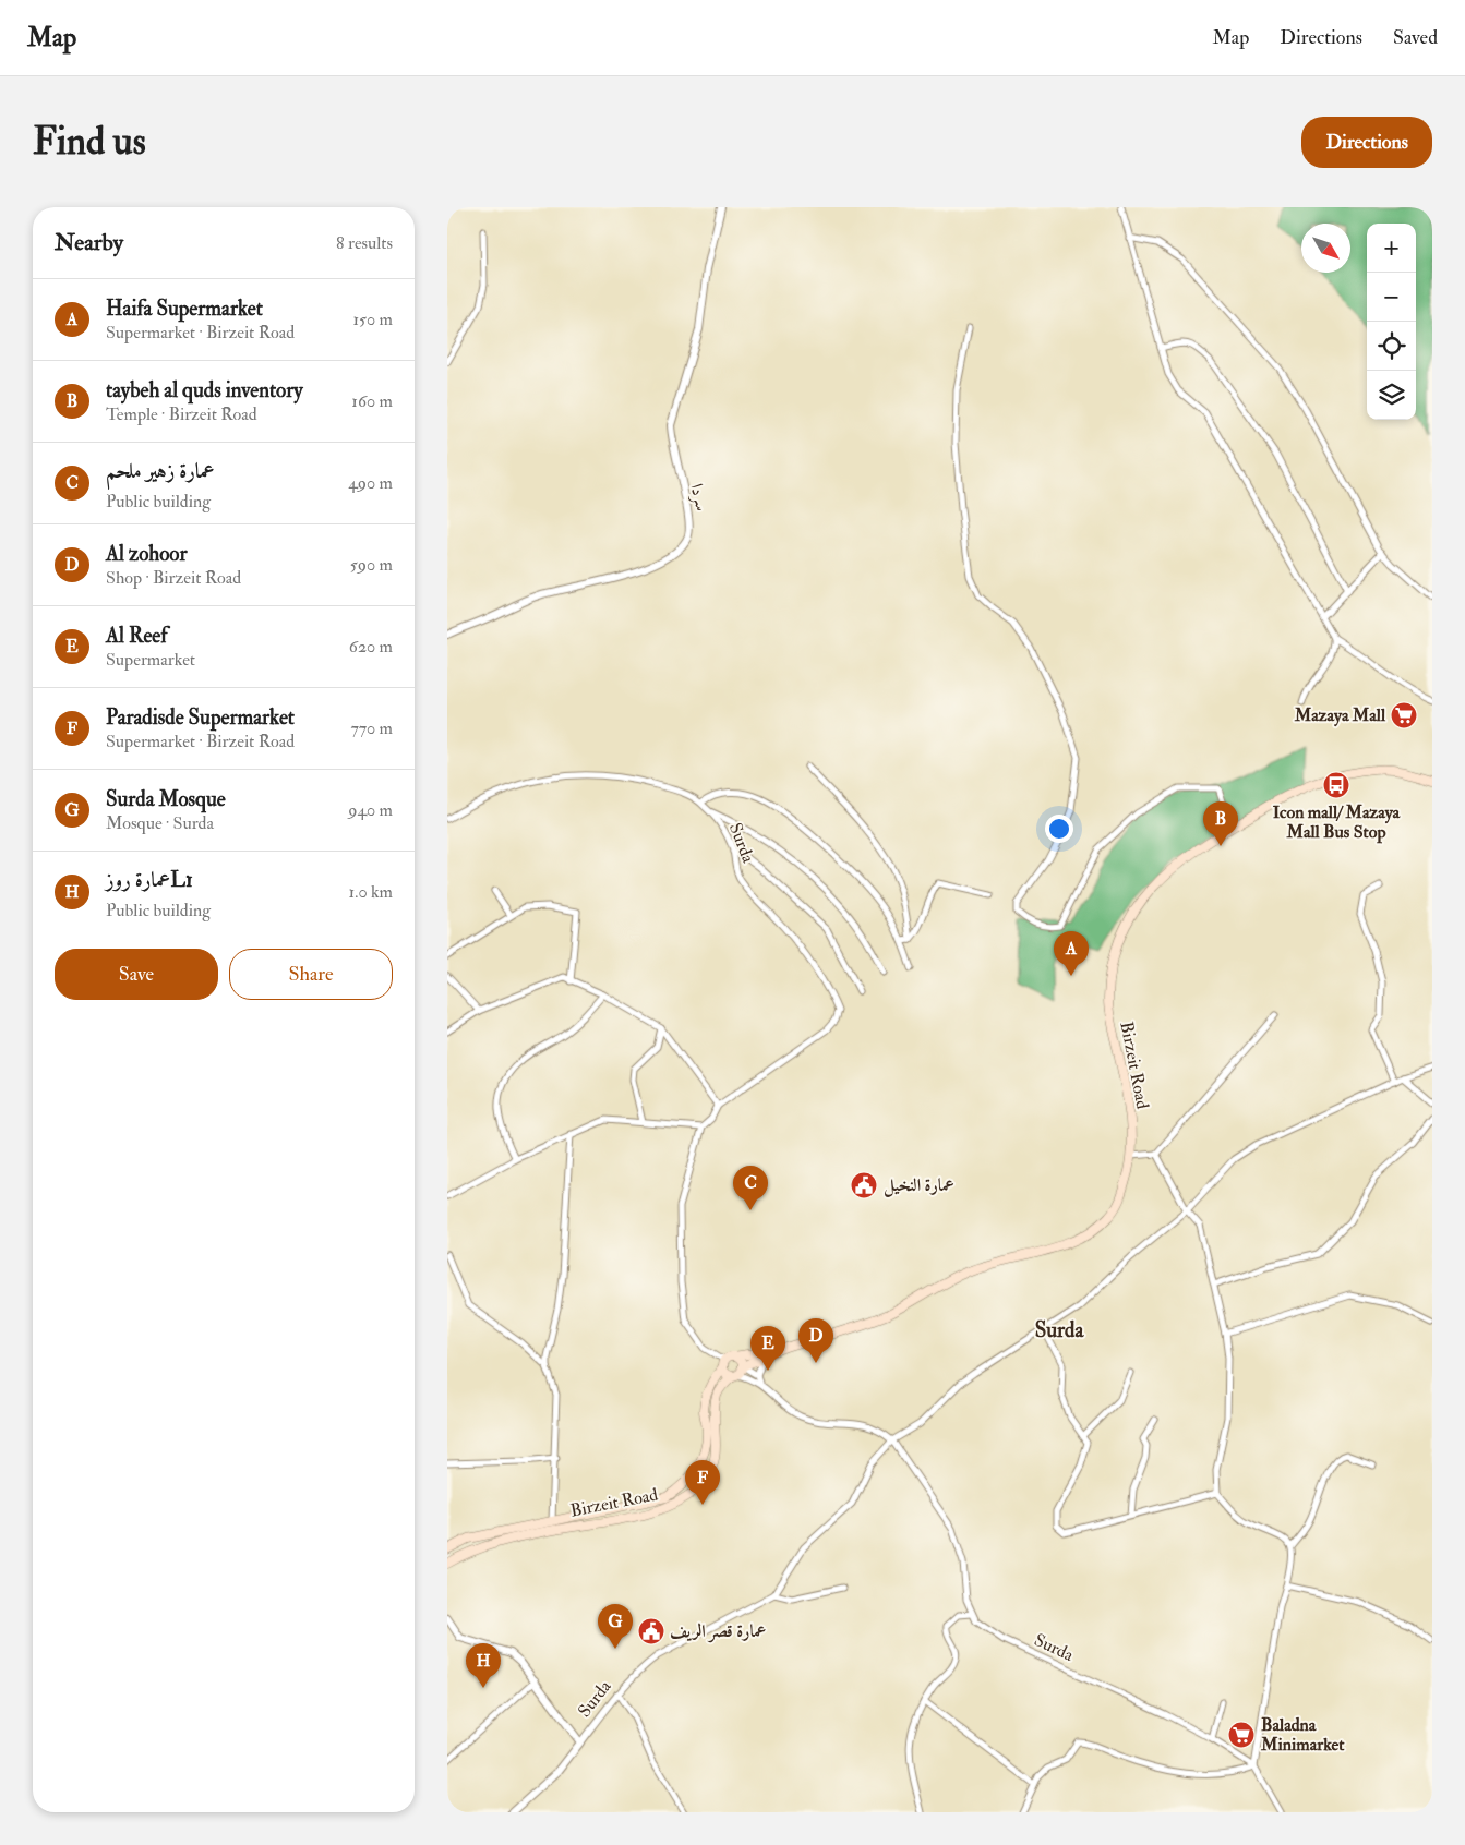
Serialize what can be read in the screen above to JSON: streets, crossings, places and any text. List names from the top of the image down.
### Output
{
  "streets": {
    "main road": ["Birzeit Road"],
    "street": ["سردا", "Surda"]
  },
  "crossings": [
    ["Surda", "Birzeit Road"]
  ],
  "districts": ["Surda"],
  "places": {
    "supermarket": ["Mazaya Mall", "Baladna Minimarket"],
    "bus stop": ["Icon mall/ Mazaya Mall Bus Stop"],
    "public building": ["عمارة النخيل", "عمارة قصر الريف"]
  },
  "north": "bottom right",
  "page": {
    "header": "Map",
    "nav": ["Map", "Directions", "Saved"],
    "buttons": [
      "Directions",
      ["Save", "Share"]
    ],
    "title": "Find us",
    "heading": ["Nearby", "8 results"],
    "map_buttons": ["+", "−"],
    "list": [
      {
        "mark": "A",
        "name": "Haifa Supermarket",
        "note": "Supermarket · Birzeit Road",
        "value": "150 m"
      },
      {
        "mark": "B",
        "name": "taybeh al quds inventory",
        "note": "Temple · Birzeit Road",
        "value": "160 m"
      },
      {
        "mark": "C",
        "name": "عمارة زهير ملحم",
        "note": "Public building",
        "value": "490 m"
      },
      {
        "mark": "D",
        "name": "Al zohoor",
        "note": "Shop · Birzeit Road",
        "value": "590 m"
      },
      {
        "mark": "E",
        "name": "Al Reef",
        "note": "Supermarket",
        "value": "620 m"
      },
      {
        "mark": "F",
        "name": "Paradisde Supermarket",
        "note": "Supermarket · Birzeit Road",
        "value": "770 m"
      },
      {
        "mark": "G",
        "name": "Surda Mosque",
        "note": "Mosque · Surda",
        "value": "940 m"
      },
      {
        "mark": "H",
        "name": "عمارة روزL1",
        "note": "Public building",
        "value": "1.0 km"
      }
    ],
    "pins": [
      "B",
      "A",
      "C",
      "D",
      "E",
      "F",
      "G",
      "H"
    ]
  }
}
